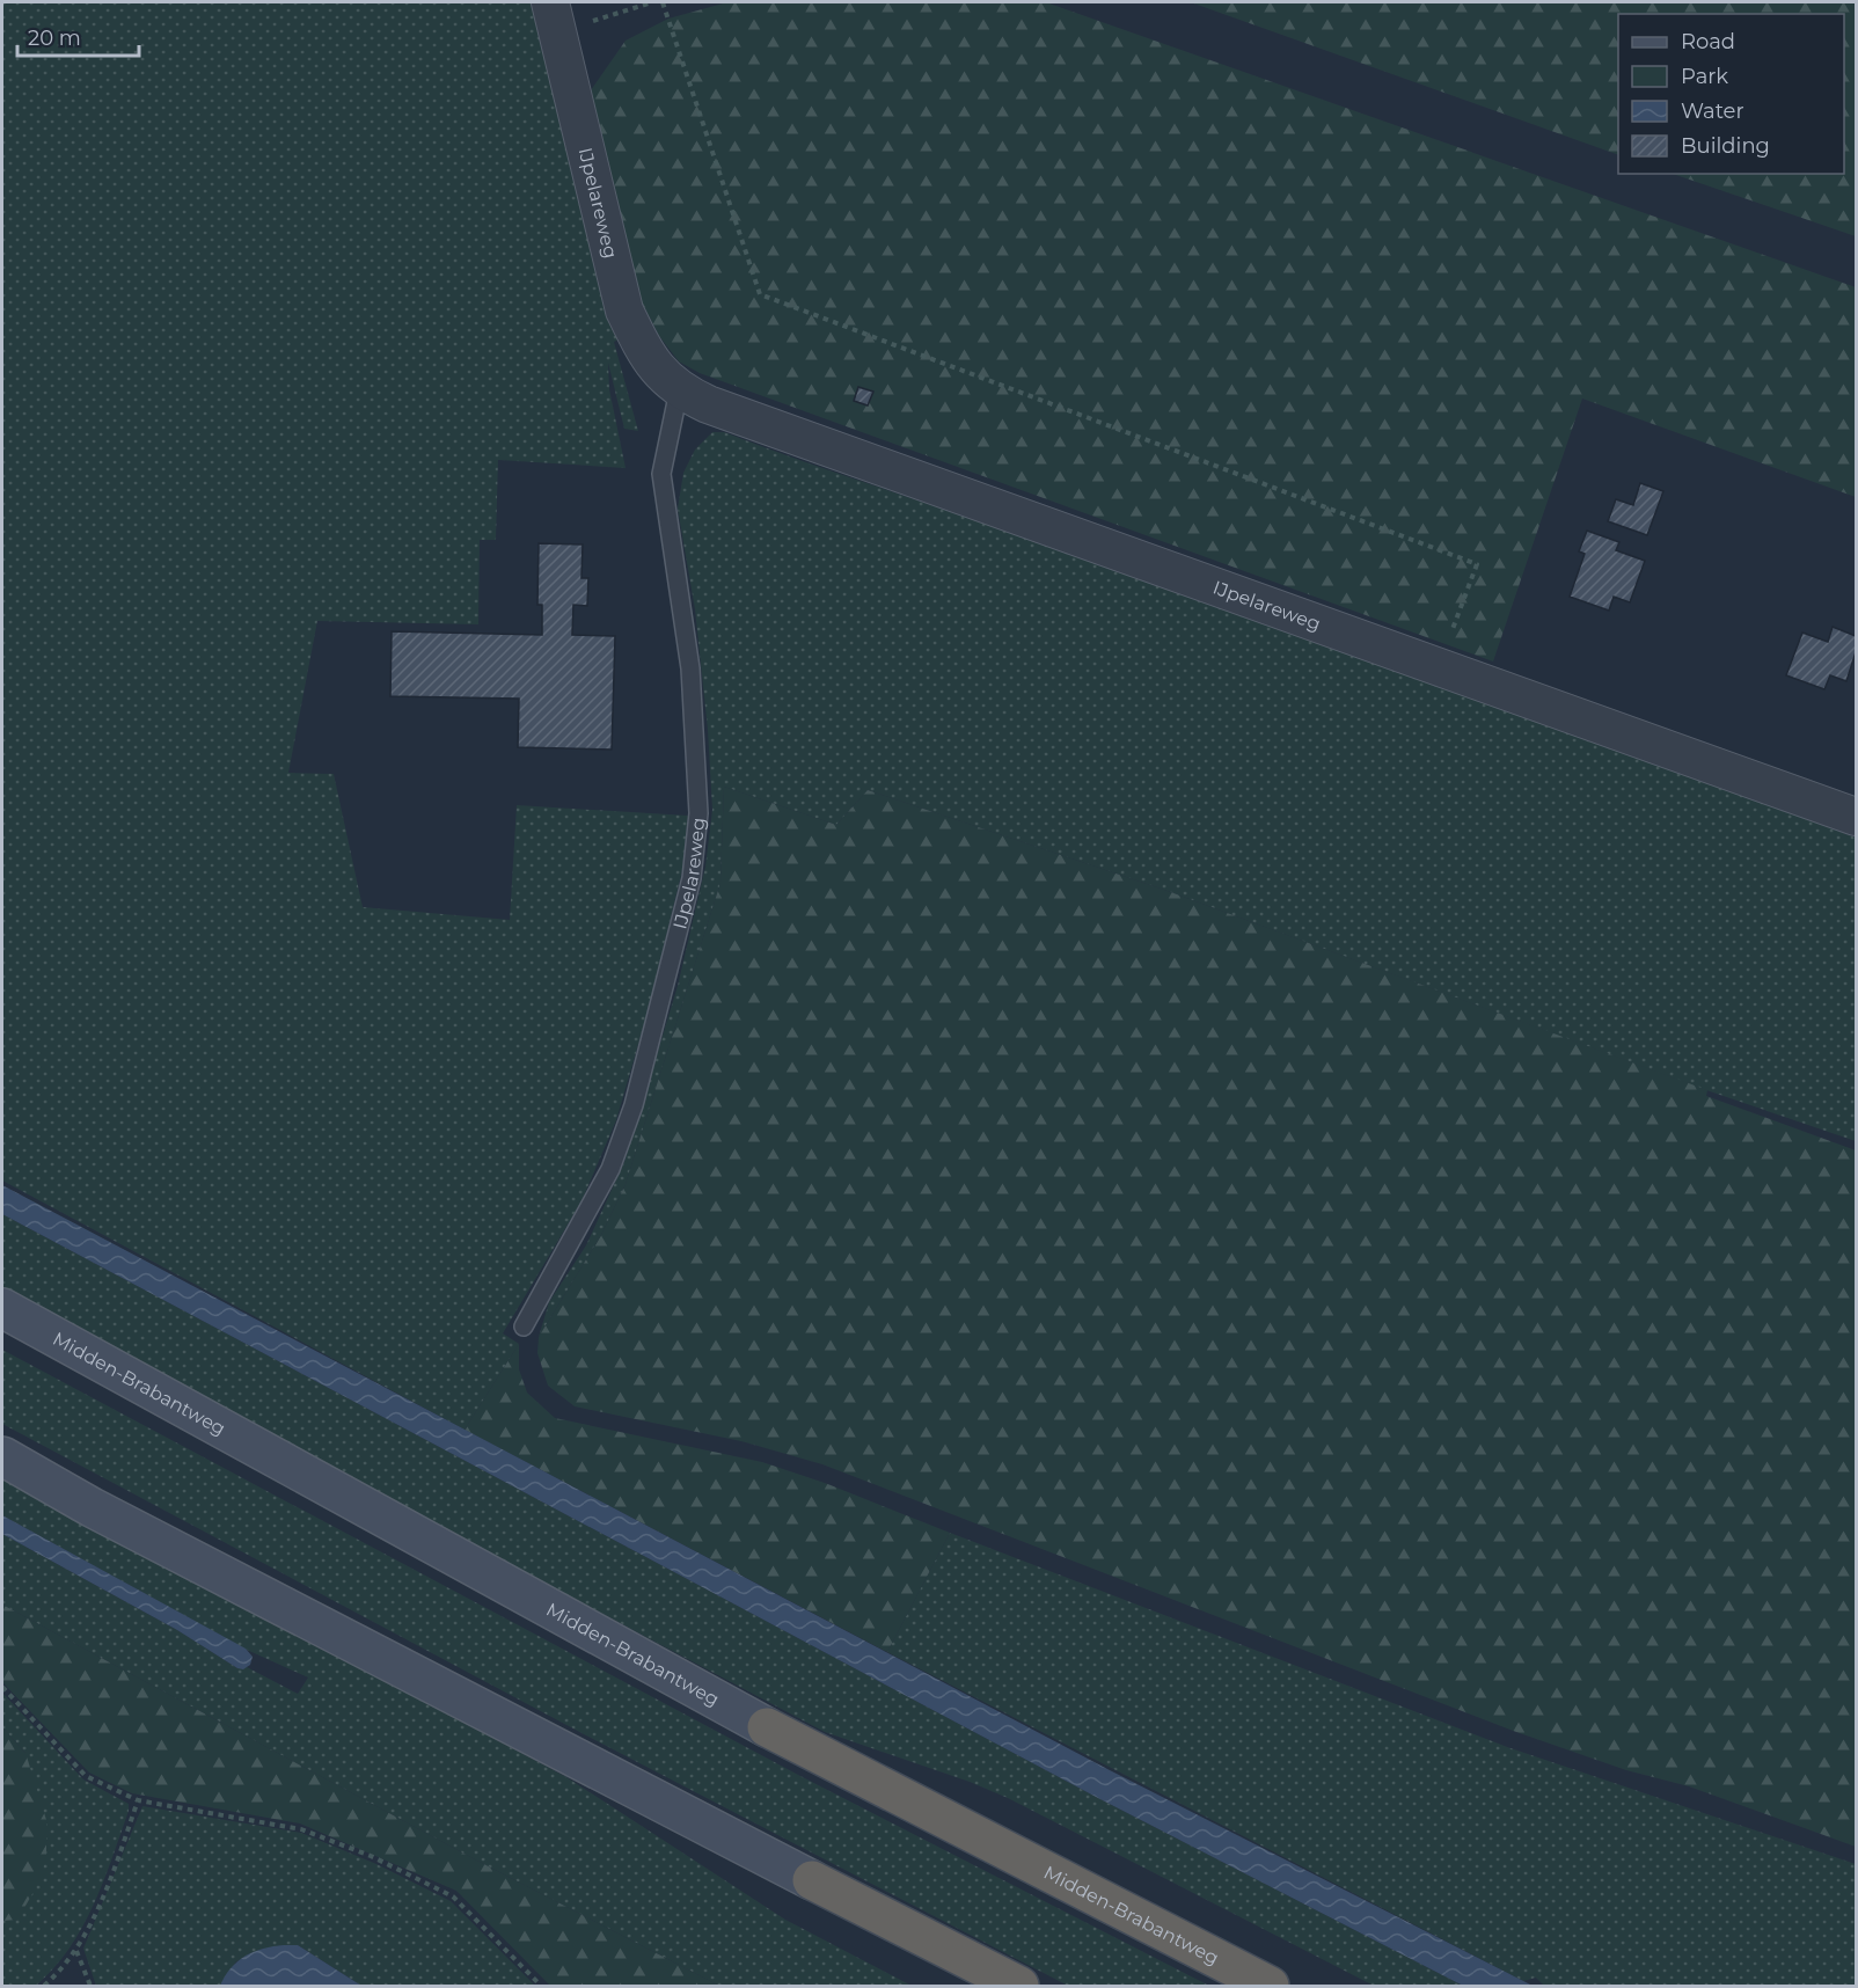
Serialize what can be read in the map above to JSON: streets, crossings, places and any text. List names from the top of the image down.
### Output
{
  "streets": {
    "highway": ["Midden-Brabantweg"],
    "street": ["IJpelareweg"]
  },
  "legend": [
    "Road",
    "Park",
    "Water",
    "Building"
  ],
  "scale_bar": "20 m"
}
